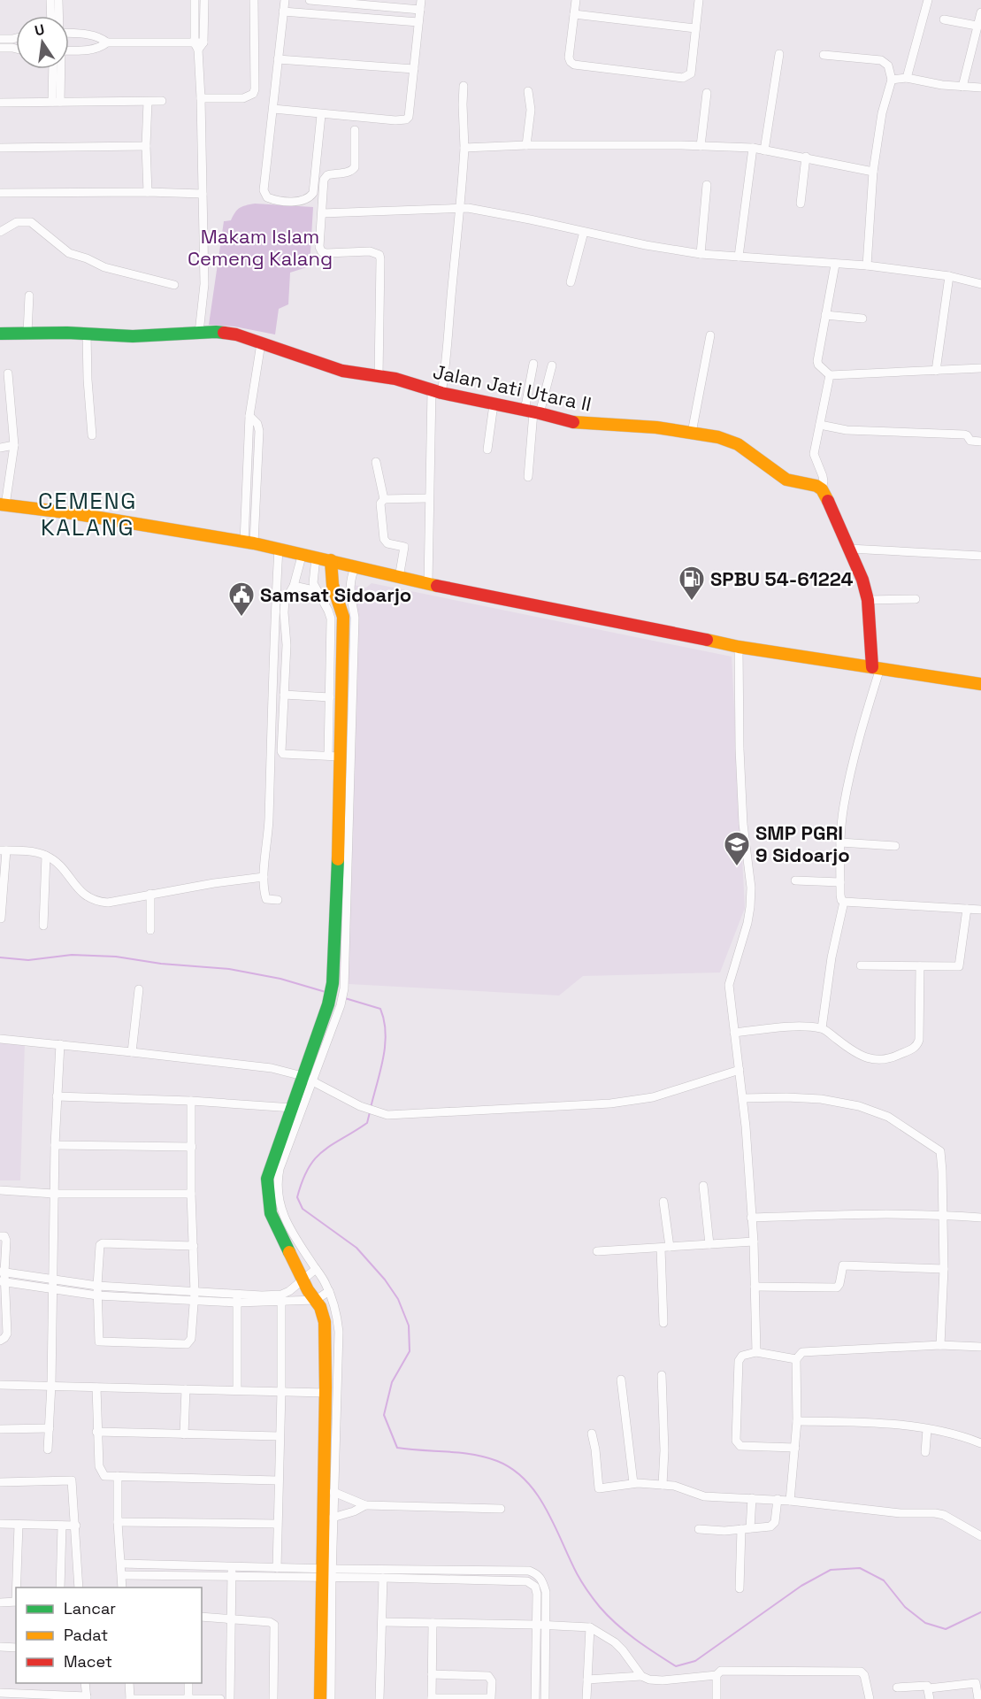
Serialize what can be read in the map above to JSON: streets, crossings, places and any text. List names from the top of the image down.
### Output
{
  "streets": {
    "street": ["Jalan Jati Utara II"]
  },
  "districts": ["CEMENG KALANG"],
  "parks": ["Makam Islam Cemeng Kalang"],
  "places": {
    "fuel station": ["SPBU 54-61224"],
    "public building": ["Samsat Sidoarjo"],
    "school or university": ["SMP PGRI 9 Sidoarjo"]
  },
  "legend": ["Lancar", "Padat", "Macet"],
  "north": "top"
}
